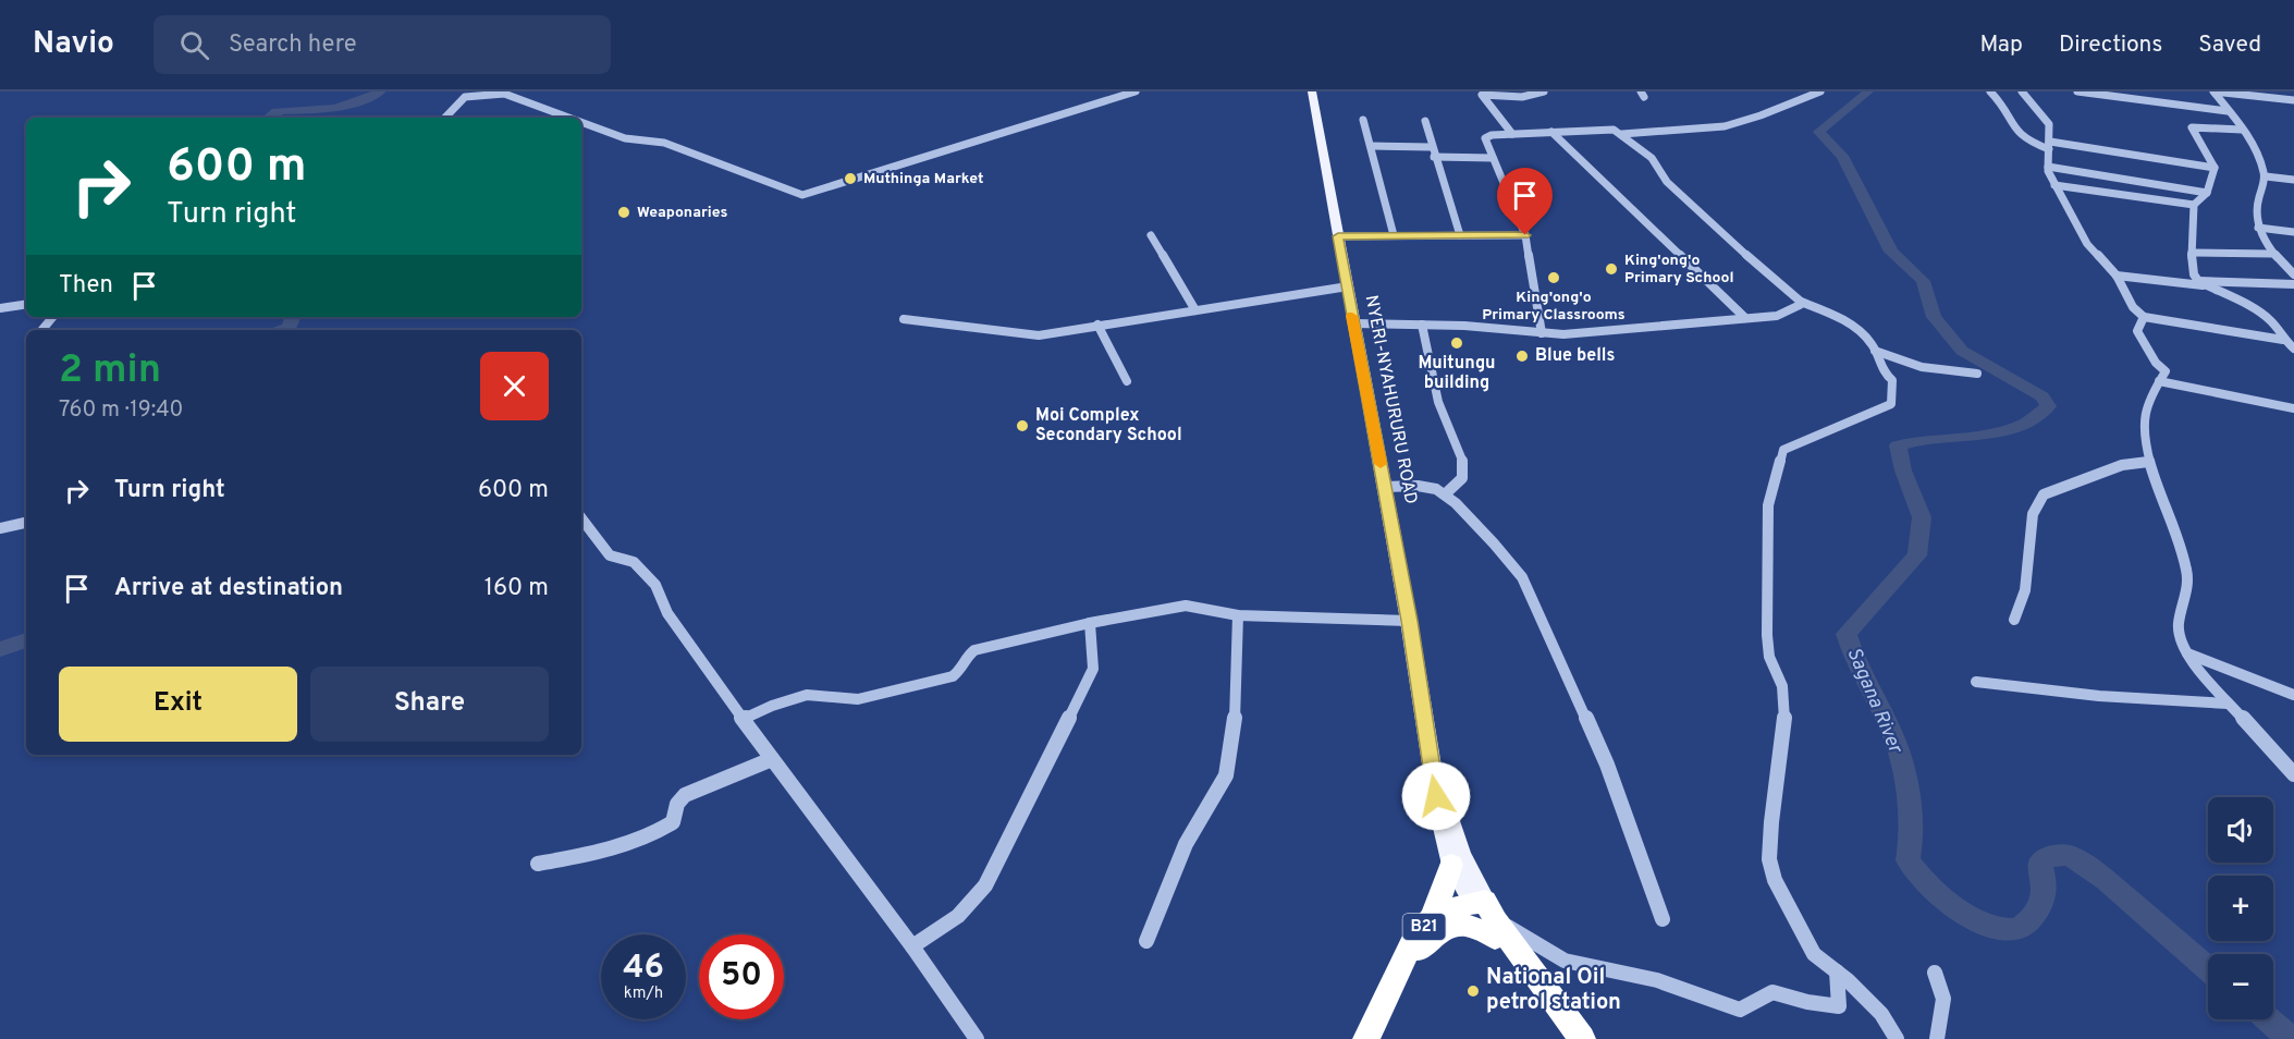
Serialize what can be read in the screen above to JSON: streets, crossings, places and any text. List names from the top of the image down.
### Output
{
  "streets": {
    "highway": ["B21"],
    "main road": ["NYERI-NYAHURURU ROAD"]
  },
  "crossings": [
    ["NYERI-NYAHURURU ROAD", "B21"]
  ],
  "water": ["Sagana River"],
  "places": [
    "Muthinga Market",
    "Weaponaries",
    "King'ong'o Primary School",
    "King'ong'o Primary Classrooms",
    "Muitungu building",
    "Blue bells",
    "Moi Complex Secondary School",
    "National Oil petrol station"
  ],
  "page": {
    "header": "Navio",
    "search": "Search here",
    "nav": ["Map", "Directions", "Saved"],
    "turn": ["600 m", "Turn right"],
    "then": "Then",
    "heading": ["2 min", "760 m · 19:40"],
    "list": [
      {
        "name": "Turn right",
        "value": "600 m"
      },
      {
        "name": "Arrive at destination",
        "value": "160 m"
      }
    ],
    "buttons": ["Exit", "Share"],
    "map_buttons": ["+", "−"],
    "speed": "46 km/h",
    "limit": "50"
  }
}
